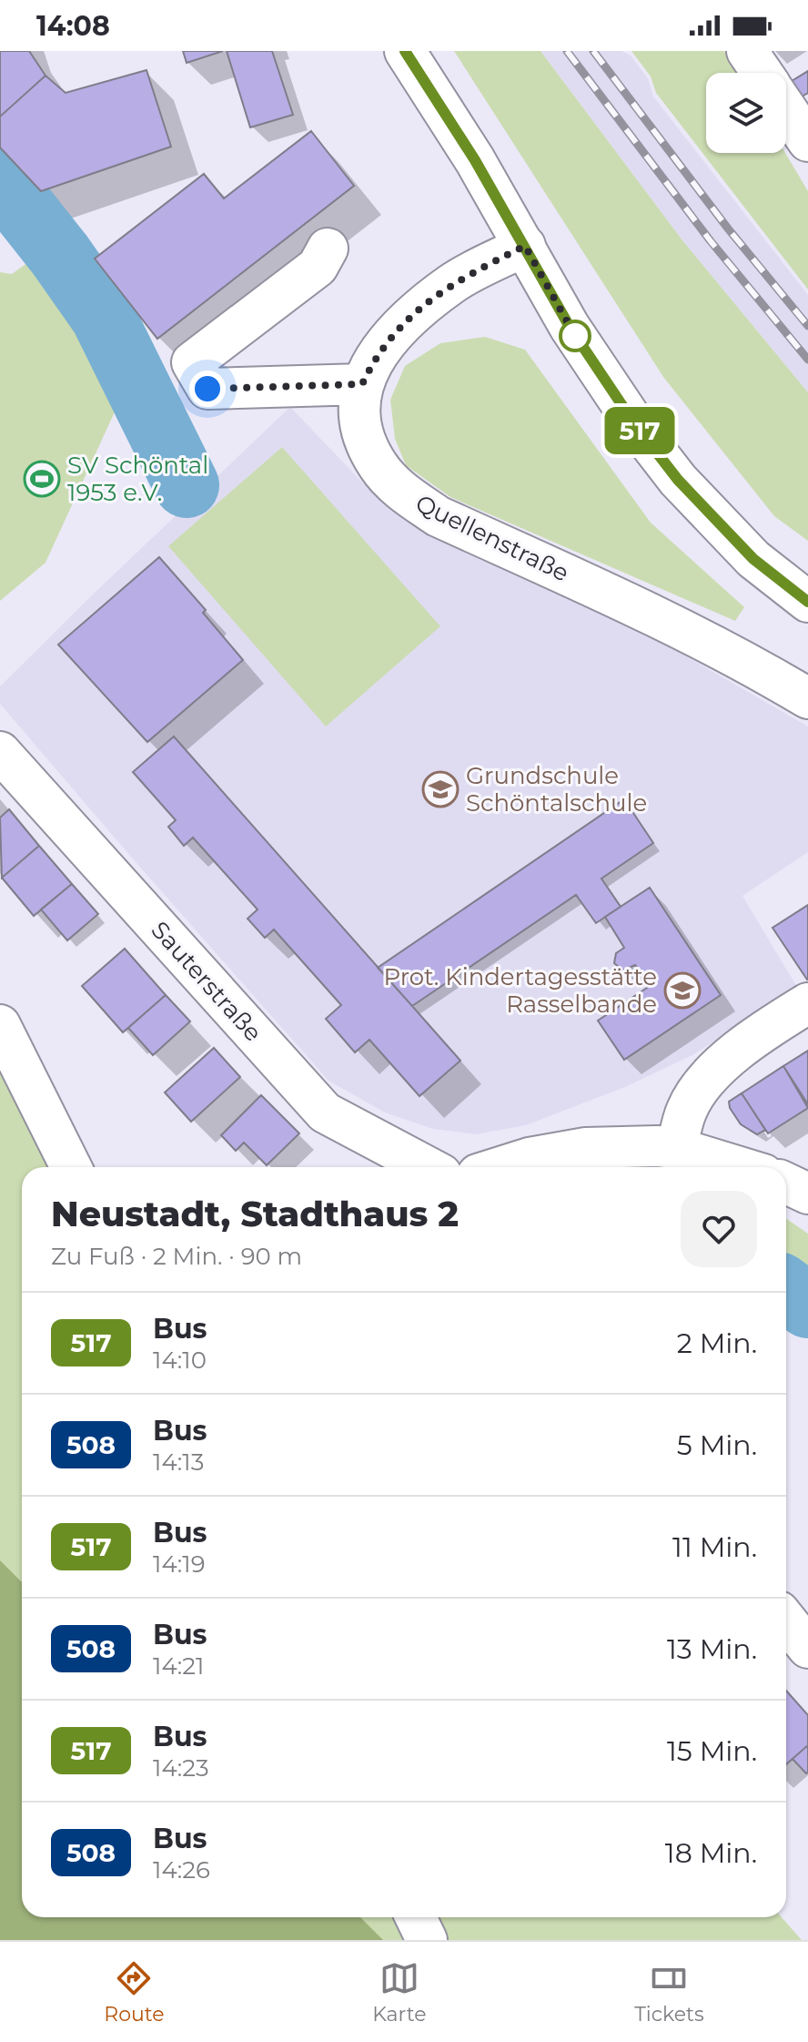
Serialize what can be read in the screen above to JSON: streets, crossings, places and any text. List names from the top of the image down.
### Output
{
  "streets": {
    "street": ["Quellenstraße", "Sauterstraße"]
  },
  "places": {
    "sports": ["SV Schöntal 1953 e.V."],
    "school or university": ["Grundschule Schöntalschule", "Prot. Kindertagesstätte Rasselbande"]
  },
  "lines": ["bus line 517"],
  "page": {
    "status": "14:08",
    "on_map": "517",
    "heading": ["Neustadt, Stadthaus 2", "Zu Fuß · 2 Min. · 90 m"],
    "list": [
      {
        "mark": "517",
        "name": "Bus",
        "note": "14:10",
        "value": "2 Min."
      },
      {
        "mark": "508",
        "name": "Bus",
        "note": "14:13",
        "value": "5 Min."
      },
      {
        "mark": "517",
        "name": "Bus",
        "note": "14:19",
        "value": "11 Min."
      },
      {
        "mark": "508",
        "name": "Bus",
        "note": "14:21",
        "value": "13 Min."
      },
      {
        "mark": "517",
        "name": "Bus",
        "note": "14:23",
        "value": "15 Min."
      },
      {
        "mark": "508",
        "name": "Bus",
        "note": "14:26",
        "value": "18 Min."
      }
    ],
    "tabs": ["Route", "Karte", "Tickets"]
  }
}
